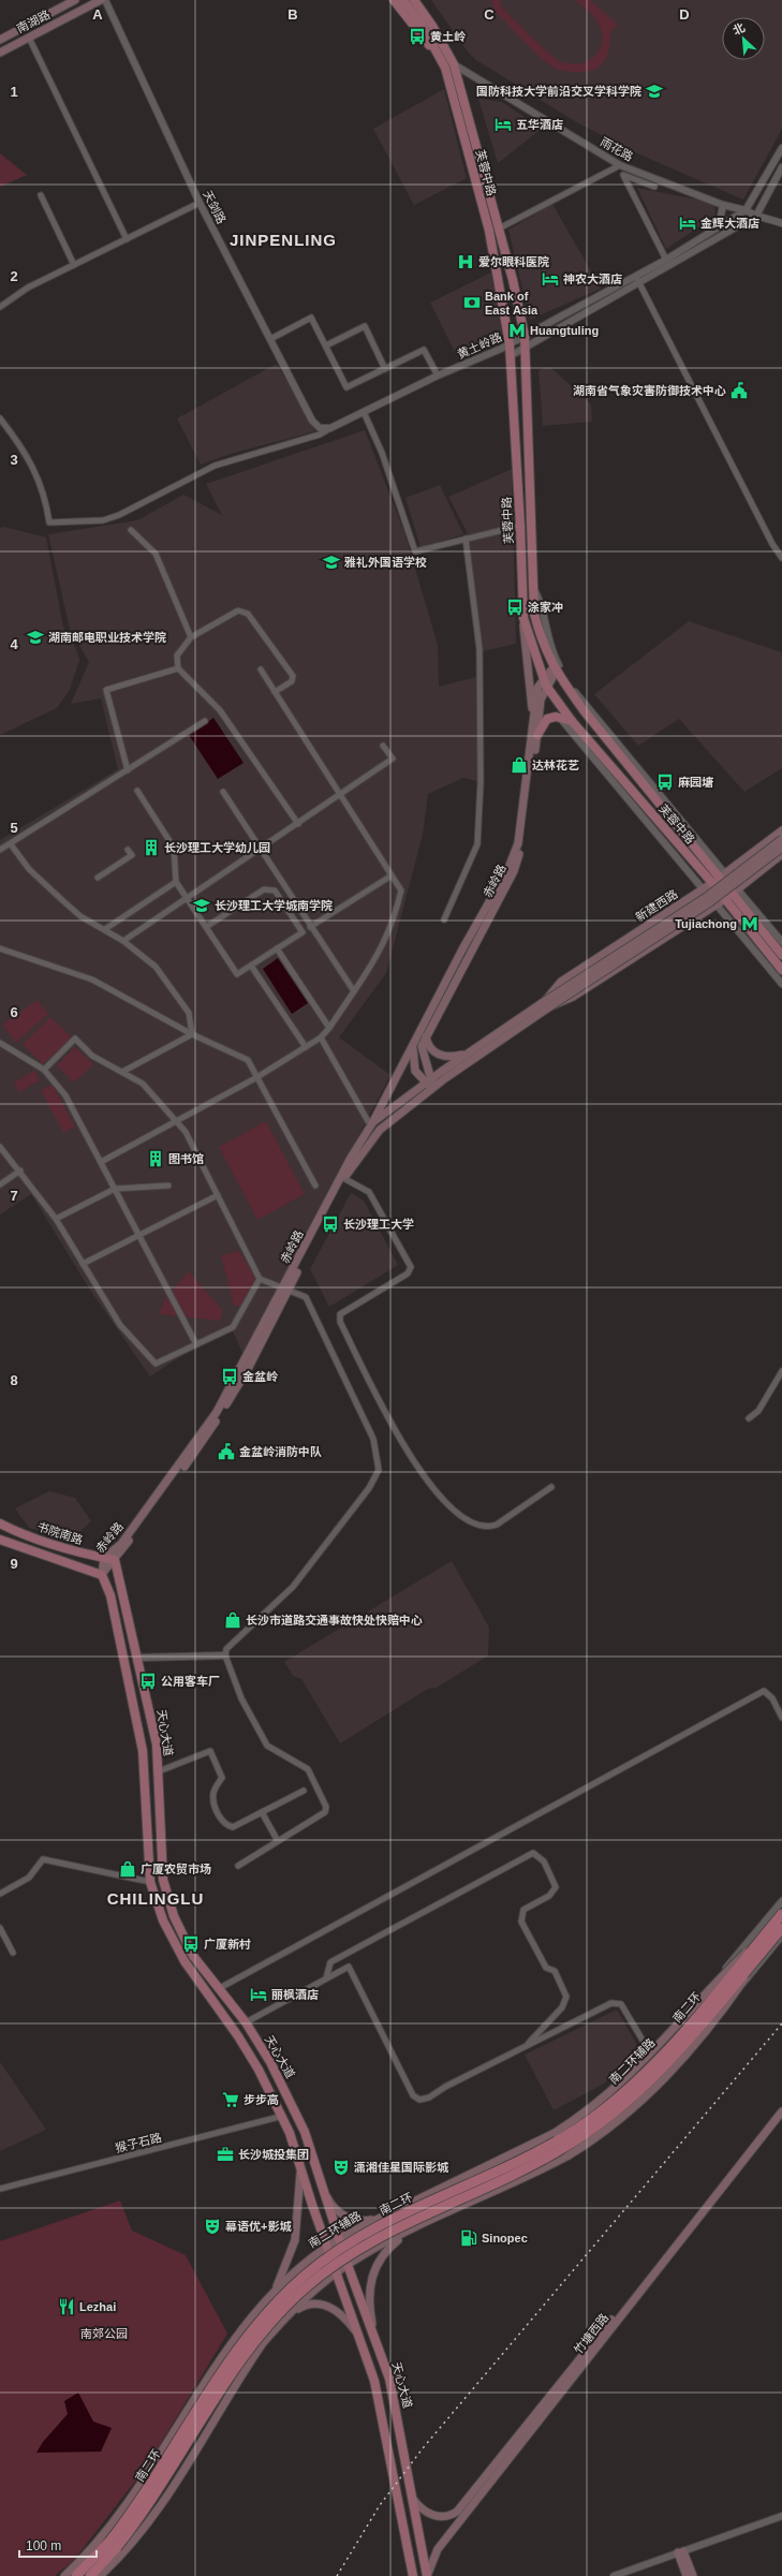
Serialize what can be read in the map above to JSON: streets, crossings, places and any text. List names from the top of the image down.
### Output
{
  "streets": {
    "highway": ["南二环"],
    "main road": [
      "南湖路",
      "芙蓉中路",
      "赤岭路",
      "新建西路",
      "书院南路",
      "天心大道",
      "南二环辅路",
      "竹塘西路"
    ],
    "street": [
      "雨花路",
      "天剑路",
      "黄土岭路",
      "猴子石路"
    ]
  },
  "crossings": [
    ["雨花路", "芙蓉中路"],
    ["雨花路", "黄土岭路"],
    ["芙蓉中路", "黄土岭路"],
    ["芙蓉中路", "赤岭路"],
    ["芙蓉中路", "新建西路"],
    ["天剑路", "黄土岭路"],
    ["赤岭路", "新建西路"],
    ["赤岭路", "书院南路"],
    ["赤岭路", "天心大道"],
    ["书院南路", "天心大道"],
    ["天心大道", "南二环辅路"],
    ["天心大道", "竹塘西路"]
  ],
  "districts": ["JINPENLING", "CHILINGLU"],
  "parks": ["南郊公园"],
  "places": {
    "bus stop": [
      "黄土岭",
      "涂家冲",
      "麻园塘",
      "长沙理工大学",
      "金盆岭",
      "公用客车厂",
      "广厦新村"
    ],
    "school or university": [
      "国防科技大学前沿交叉学科学院",
      "雅礼外国语学校",
      "湖南邮电职业技术学院",
      "长沙理工大学城南学院"
    ],
    "hotel": [
      "五华酒店",
      "金辉大酒店",
      "神农大酒店",
      "丽枫酒店"
    ],
    "hospital": ["爱尔眼科医院"],
    "bank": ["Bank of East Asia"],
    "metro station": ["Huangtuling", "Tujiachong"],
    "public building": ["湖南省气象灾害防御技术中心", "金盆岭消防中队"],
    "shop": ["达林花艺", "长沙市道路交通事故快处快赔中心", "广厦农贸市场"],
    "building": ["长沙理工大学幼儿园", "图书馆"],
    "supermarket": ["步步高"],
    "office": ["长沙城投集团"],
    "theatre": ["潇湘佳星国际影城", "幕语优+影城"],
    "fuel station": ["Sinopec"],
    "restaurant": ["Lezhai"]
  },
  "scale_bar": "100 m",
  "north": "top left",
  "grid": {
    "columns": [
      "A",
      "B",
      "C",
      "D"
    ],
    "rows": [
      "1",
      "2",
      "3",
      "4",
      "5",
      "6",
      "7",
      "8",
      "9"
    ]
  }
}
